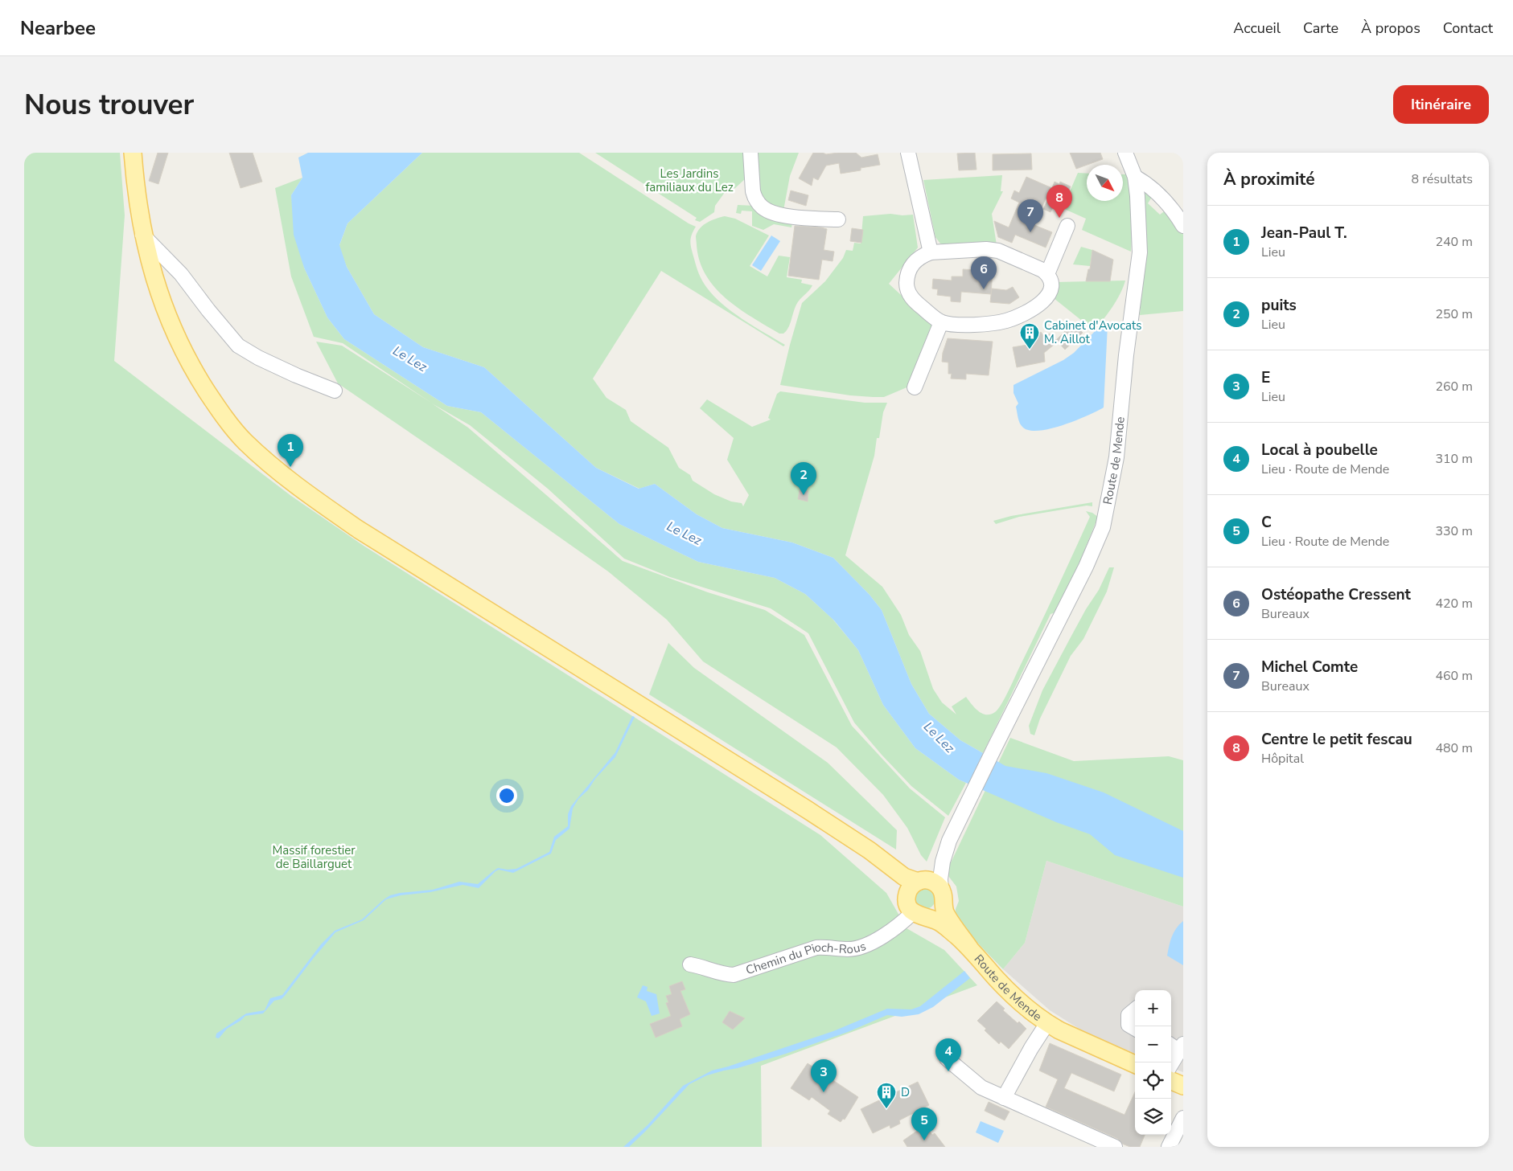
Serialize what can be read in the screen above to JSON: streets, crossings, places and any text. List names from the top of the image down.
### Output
{
  "streets": {
    "main road": ["Route de Mende"],
    "street": ["Chemin du Pioch-Rous"]
  },
  "crossings": [
    ["Route de Mende", "Chemin du Pioch-Rous"]
  ],
  "water": ["Le Lez"],
  "parks": ["Les Jardins familiaux du Lez", "Massif forestier de Baillarguet"],
  "places": {
    "building": ["Cabinet d'Avocats M. Aillot", "D"]
  },
  "north": "bottom right",
  "page": {
    "header": "Nearbee",
    "nav": [
      "Accueil",
      "Carte",
      "À propos",
      "Contact"
    ],
    "buttons": "Itinéraire",
    "title": "Nous trouver",
    "heading": ["À proximité", "8 résultats"],
    "pins": [
      "8",
      "7",
      "6",
      "1",
      "2",
      "4",
      "3",
      "5"
    ],
    "list": [
      {
        "mark": "1",
        "name": "Jean-Paul T.",
        "note": "Lieu",
        "value": "240 m"
      },
      {
        "mark": "2",
        "name": "puits",
        "note": "Lieu",
        "value": "250 m"
      },
      {
        "mark": "3",
        "name": "E",
        "note": "Lieu",
        "value": "260 m"
      },
      {
        "mark": "4",
        "name": "Local à poubelle",
        "note": "Lieu · Route de Mende",
        "value": "310 m"
      },
      {
        "mark": "5",
        "name": "C",
        "note": "Lieu · Route de Mende",
        "value": "330 m"
      },
      {
        "mark": "6",
        "name": "Ostéopathe Cressent",
        "note": "Bureaux",
        "value": "420 m"
      },
      {
        "mark": "7",
        "name": "Michel Comte",
        "note": "Bureaux",
        "value": "460 m"
      },
      {
        "mark": "8",
        "name": "Centre le petit fescau",
        "note": "Hôpital",
        "value": "480 m"
      }
    ],
    "map_buttons": ["+", "−"]
  }
}
